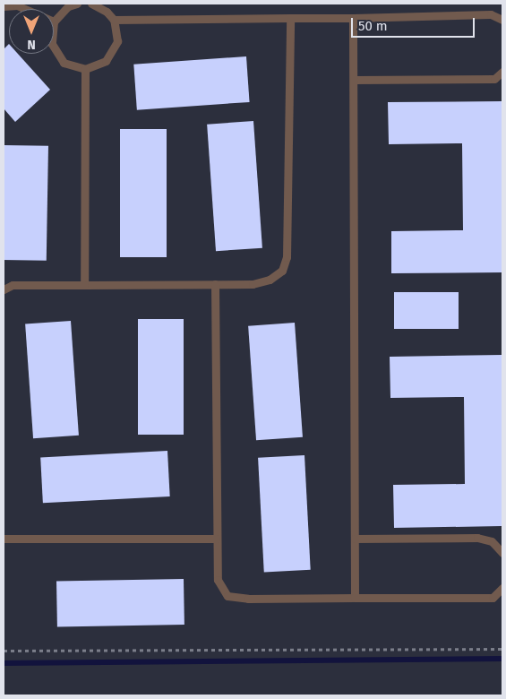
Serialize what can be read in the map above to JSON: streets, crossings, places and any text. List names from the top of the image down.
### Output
{
  "scale_bar": "50 m",
  "north": "bottom"
}
